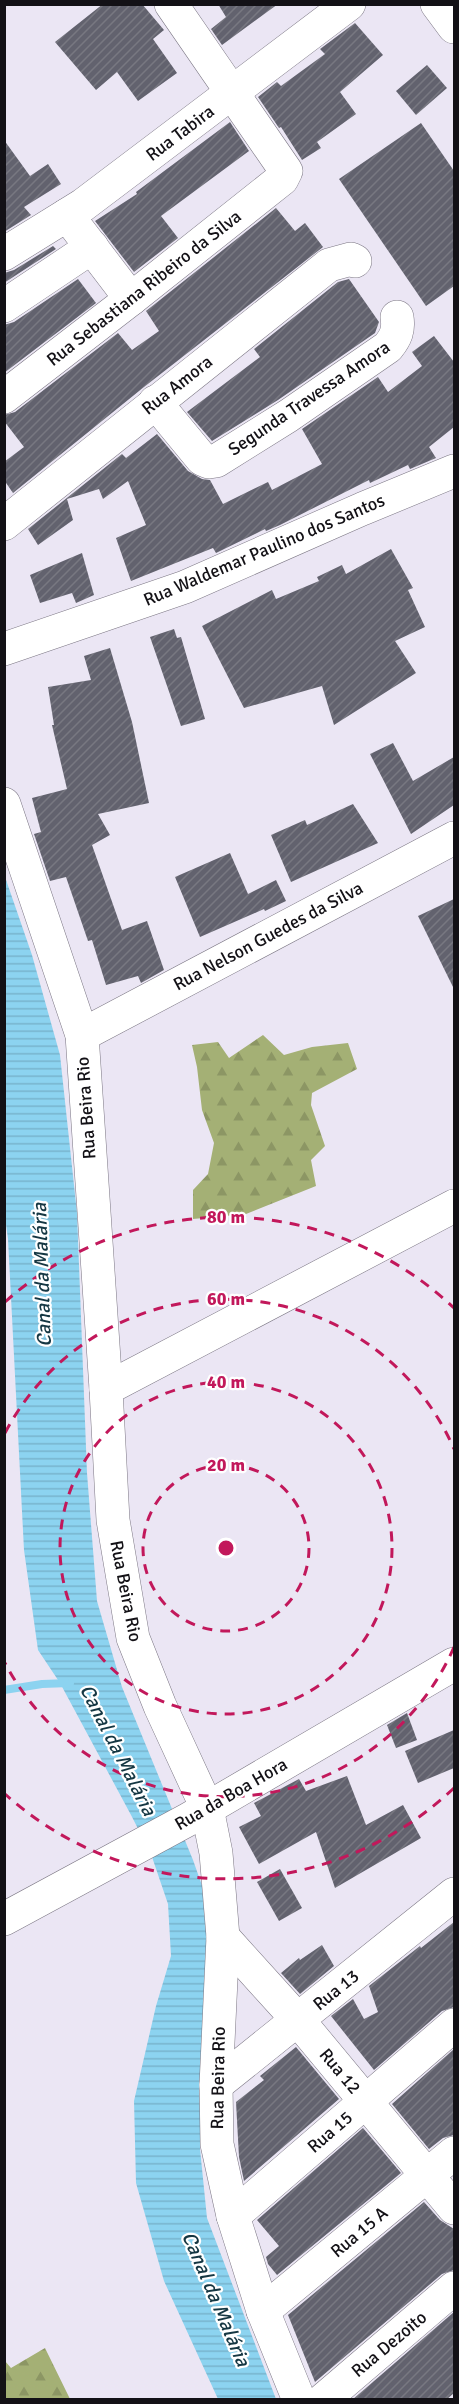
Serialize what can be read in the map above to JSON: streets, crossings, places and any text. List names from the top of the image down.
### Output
{
  "streets": {
    "street": [
      "Rua Tabira",
      "Rua Sebastiana Ribeiro da Silva",
      "Rua Amora",
      "Segunda Travessa Amora",
      "Rua Waldemar Paulino dos Santos",
      "Rua Nelson Guedes da Silva",
      "Rua Beira Rio",
      "Rua da Boa Hora",
      "Rua 13",
      "Rua 12",
      "Rua 15",
      "Rua 15 A",
      "Rua Dezoito"
    ]
  },
  "crossings": [
    ["Rua Tabira", "Rua Sebastiana Ribeiro da Silva"],
    ["Rua Amora", "Segunda Travessa Amora"],
    ["Rua Nelson Guedes da Silva", "Rua Beira Rio"],
    ["Rua Beira Rio", "Rua da Boa Hora"],
    ["Rua Beira Rio", "Rua 13"],
    ["Rua Beira Rio", "Rua 12"],
    ["Rua Beira Rio", "Rua 15"],
    ["Rua Beira Rio", "Rua 15 A"],
    ["Rua 13", "Rua 12"],
    ["Rua 12", "Rua 15"],
    ["Rua 12", "Rua 15 A"]
  ],
  "water": ["Canal da Malária"],
  "rings": [
    "80 m",
    "60 m",
    "40 m",
    "20 m"
  ]
}
